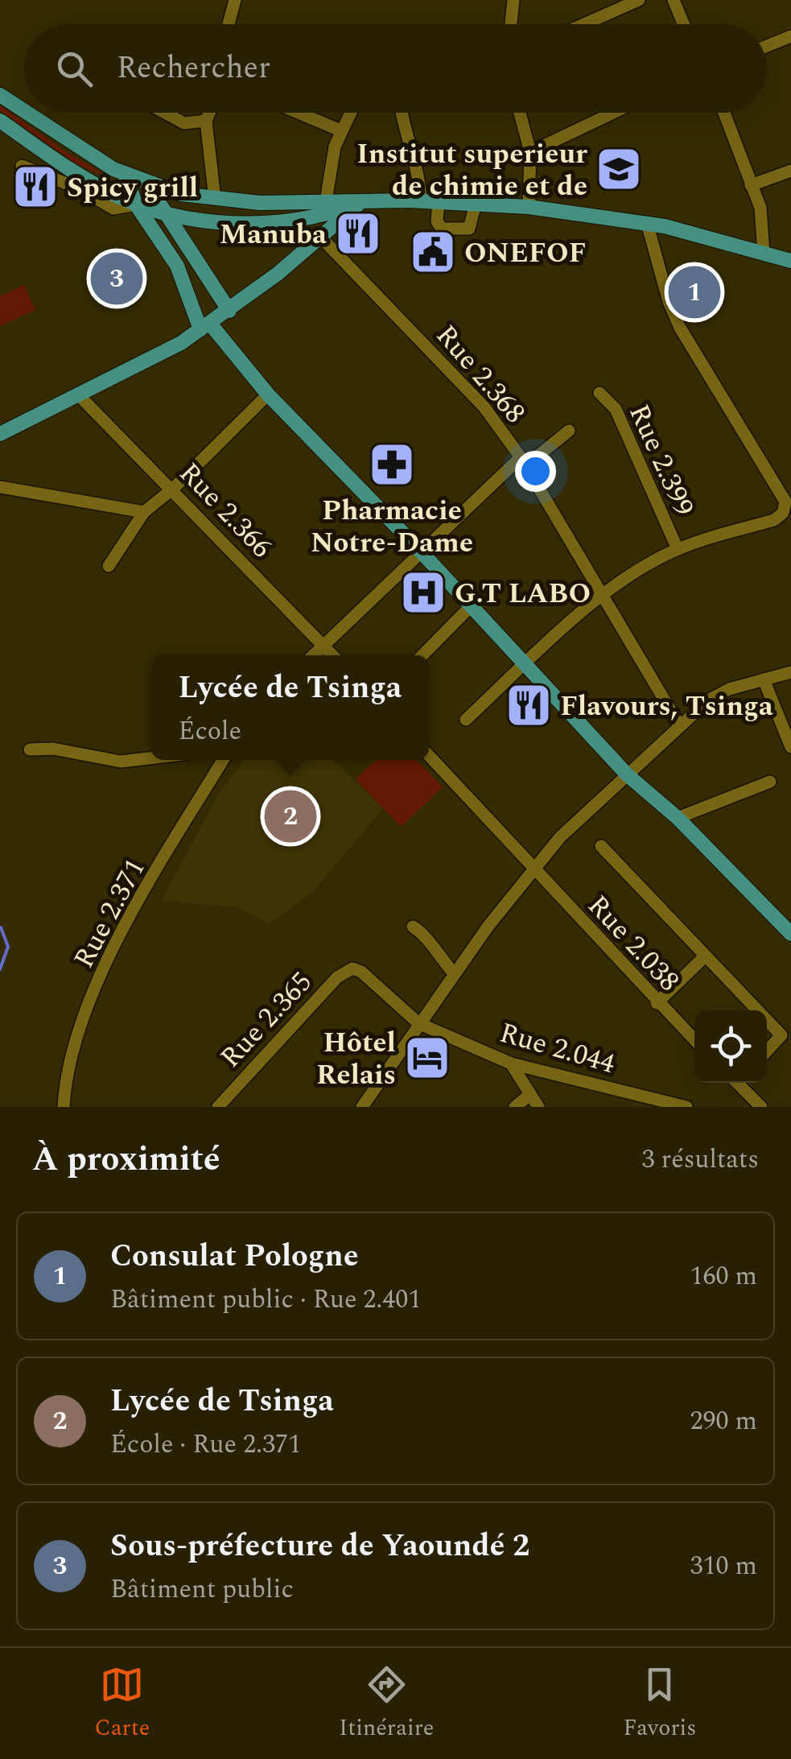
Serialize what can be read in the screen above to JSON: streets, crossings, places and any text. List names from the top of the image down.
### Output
{
  "streets": {
    "street": [
      "Rue 2.368",
      "Rue 2.399",
      "Rue 2.366",
      "Rue 2.371",
      "Rue 2.038",
      "Rue 2.365",
      "Rue 2.044"
    ]
  },
  "crossings": [
    ["Rue 2.365", "Rue 2.044"]
  ],
  "places": {
    "school or university": ["Institut superieur de chimie et de"],
    "restaurant": ["Spicy grill", "Manuba", "Flavours, Tsinga"],
    "public building": ["ONEFOF"],
    "pharmacy": ["Pharmacie Notre-Dame"],
    "hospital": ["G.T LABO"],
    "hotel": ["Hôtel Relais"]
  },
  "page": {
    "search": "Rechercher",
    "pins": ["3", "1", "2"],
    "popup": ["Lycée de Tsinga", "École"],
    "heading": ["À proximité", "3 résultats"],
    "list": [
      {
        "mark": "1",
        "name": "Consulat Pologne",
        "note": "Bâtiment public · Rue 2.401",
        "value": "160 m"
      },
      {
        "mark": "2",
        "name": "Lycée de Tsinga",
        "note": "École · Rue 2.371",
        "value": "290 m"
      },
      {
        "mark": "3",
        "name": "Sous-préfecture de Yaoundé 2",
        "note": "Bâtiment public",
        "value": "310 m"
      }
    ],
    "nav": ["Carte", "Itinéraire", "Favoris"]
  }
}
